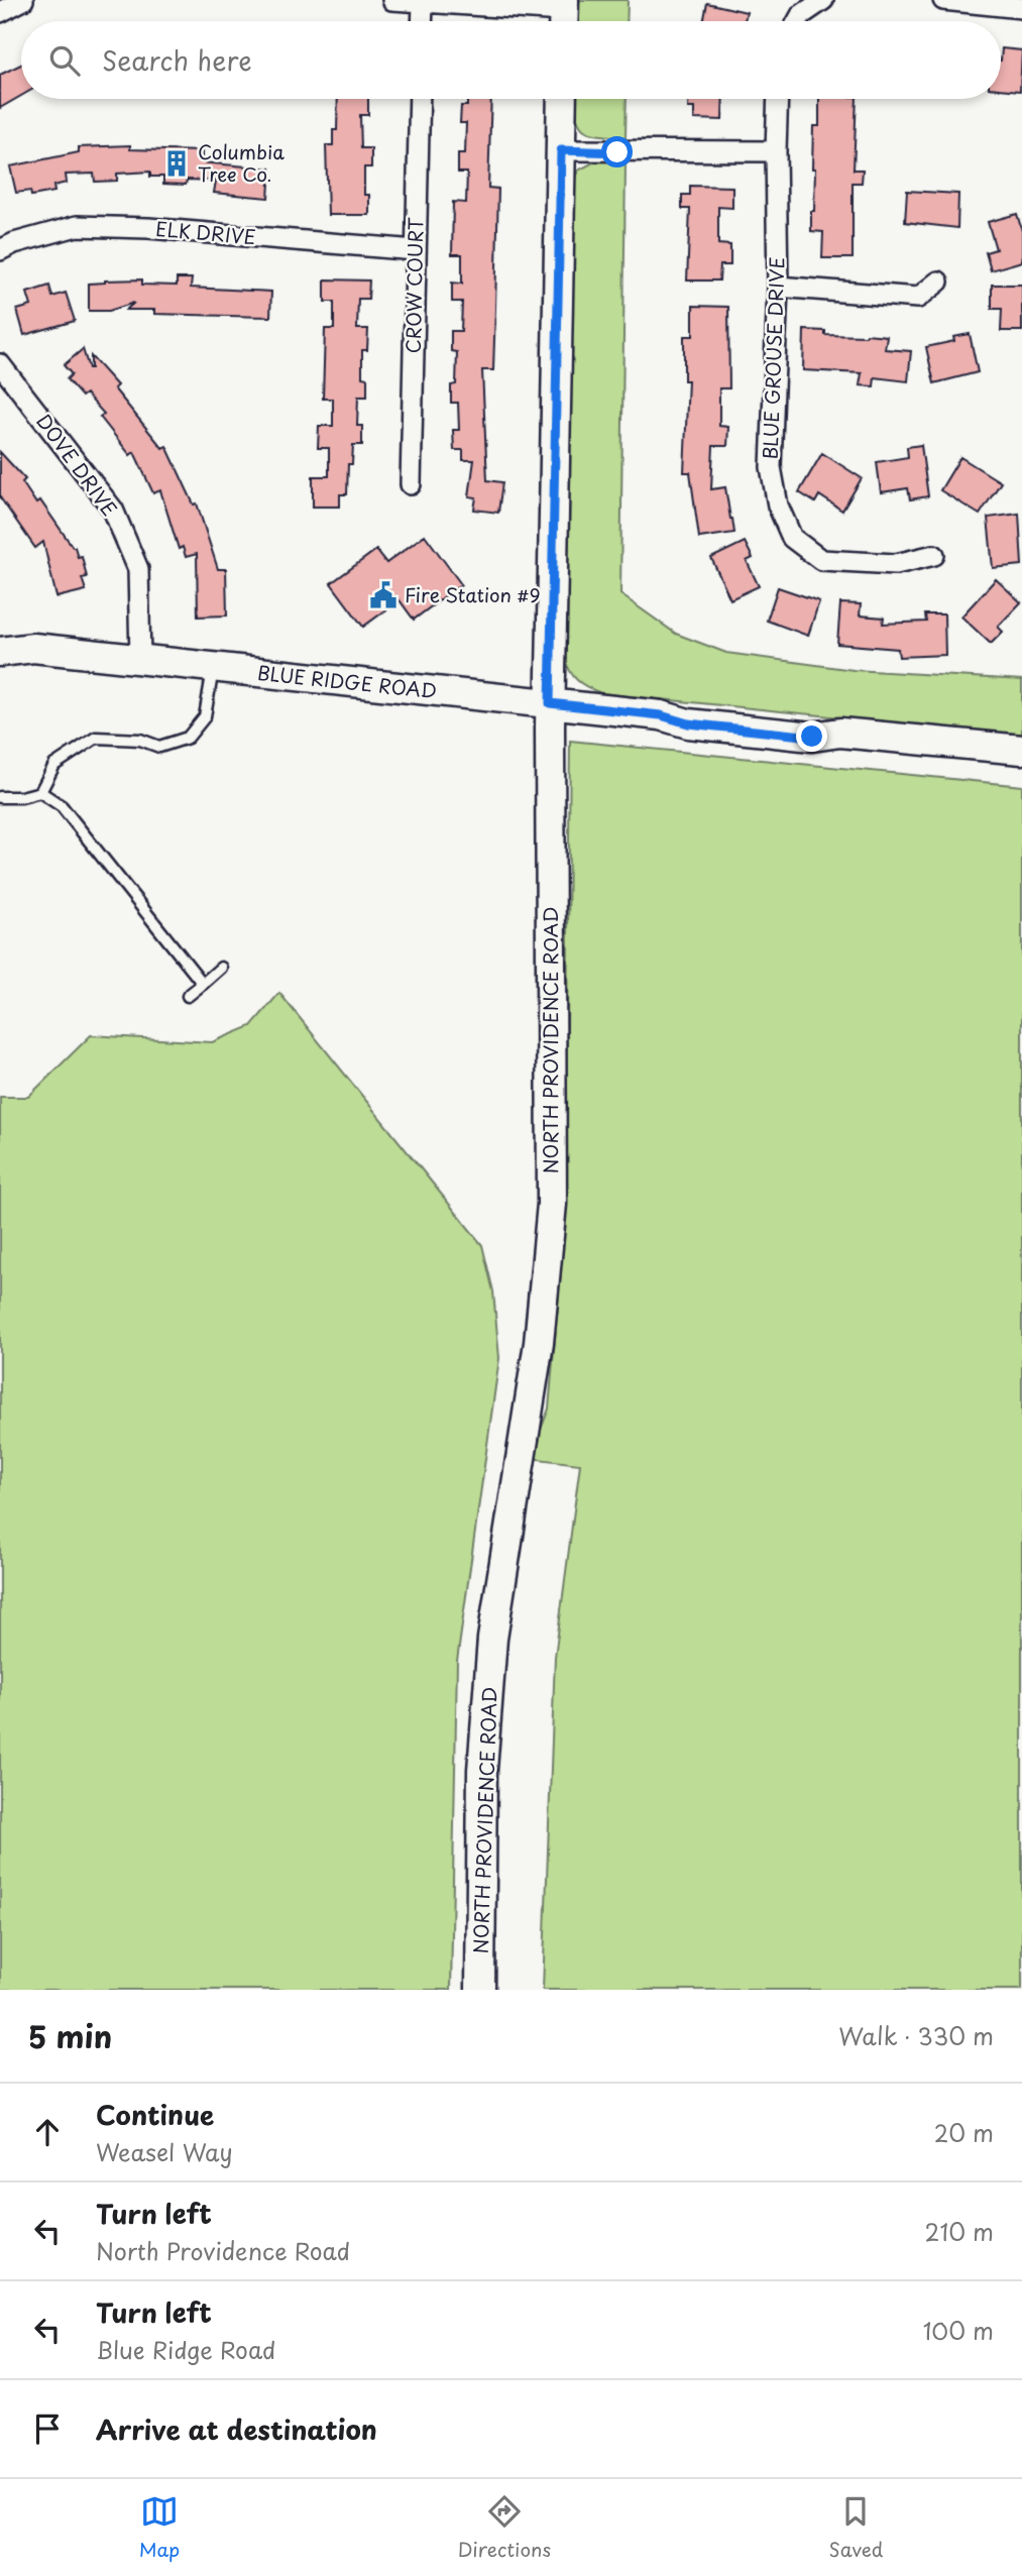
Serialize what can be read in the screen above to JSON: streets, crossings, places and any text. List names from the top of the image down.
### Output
{
  "streets": {
    "street": [
      "ELK DRIVE",
      "CROW COURT",
      "BLUE GROUSE DRIVE",
      "DOVE DRIVE",
      "BLUE RIDGE ROAD",
      "NORTH PROVIDENCE ROAD"
    ]
  },
  "crossings": [
    ["ELK DRIVE", "CROW COURT"],
    ["DOVE DRIVE", "BLUE RIDGE ROAD"],
    ["BLUE RIDGE ROAD", "NORTH PROVIDENCE ROAD"]
  ],
  "places": {
    "building": ["Columbia Tree Co."],
    "public building": ["Fire Station #9"]
  },
  "page": {
    "search": "Search here",
    "heading": ["5 min", "Walk · 330 m"],
    "list": [
      ["Continue", "Weasel Way", "20 m"],
      ["Turn left", "North Providence Road", "210 m"],
      ["Turn left", "Blue Ridge Road", "100 m"],
      "Arrive at destination"
    ],
    "nav": ["Map", "Directions", "Saved"]
  }
}
